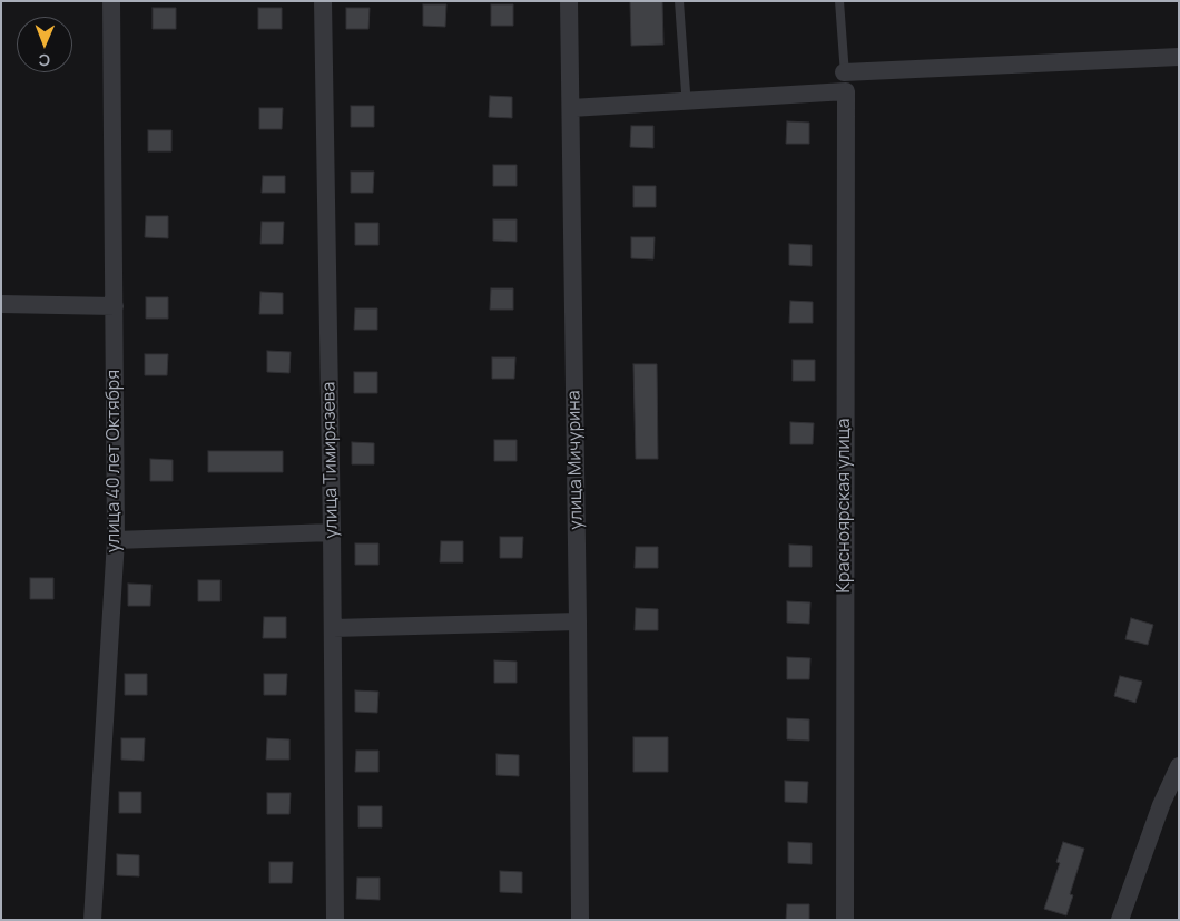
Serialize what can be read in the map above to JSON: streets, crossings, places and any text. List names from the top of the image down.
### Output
{
  "streets": {
    "street": [
      "улица Тимирязева",
      "улица Мичурина",
      "улица 40 лет Октября",
      "Красноярская улица"
    ]
  },
  "north": "bottom"
}
